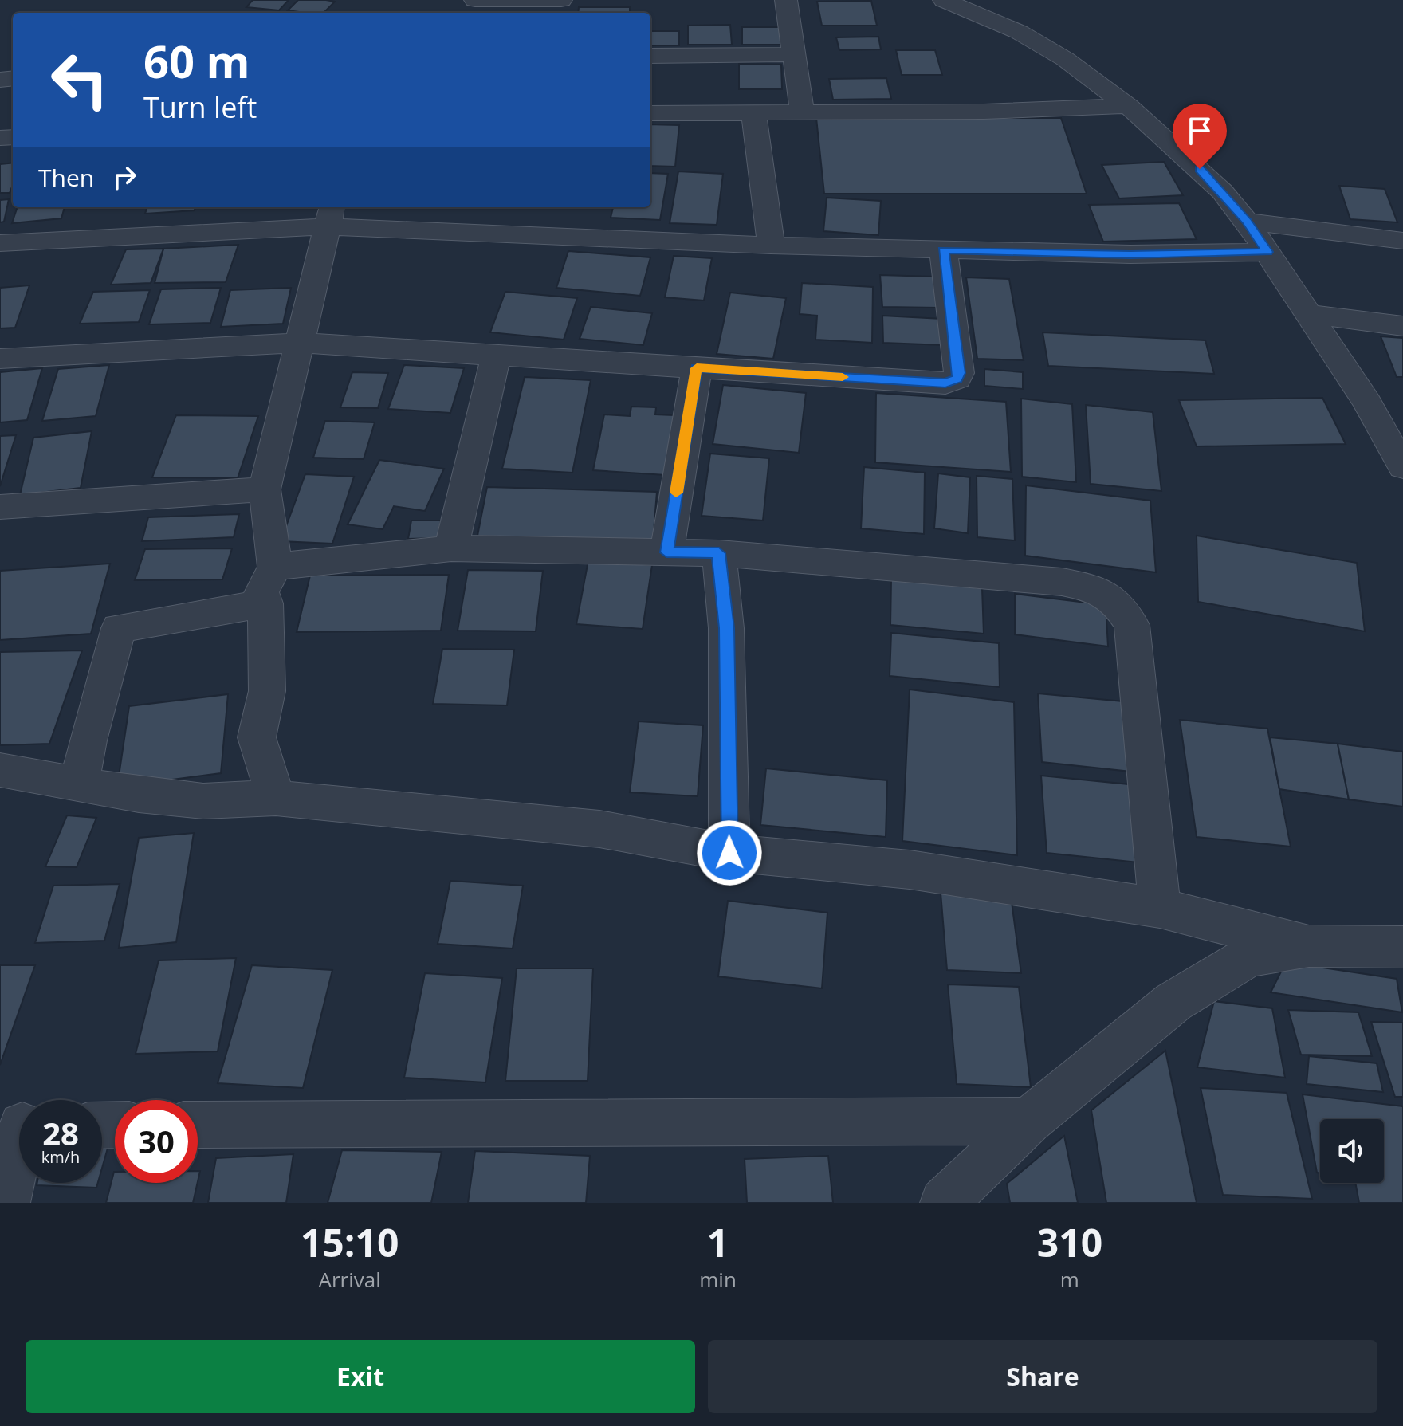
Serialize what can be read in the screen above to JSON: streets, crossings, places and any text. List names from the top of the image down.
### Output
{
  "page": {
    "turn": ["60 m", "Turn left"],
    "then": "Then",
    "speed": "28 km/h",
    "limit": "30",
    "eta": [
      "15:10",
      "Arrival",
      "1",
      "min",
      "310",
      "m"
    ],
    "buttons": ["Exit", "Share"]
  }
}
